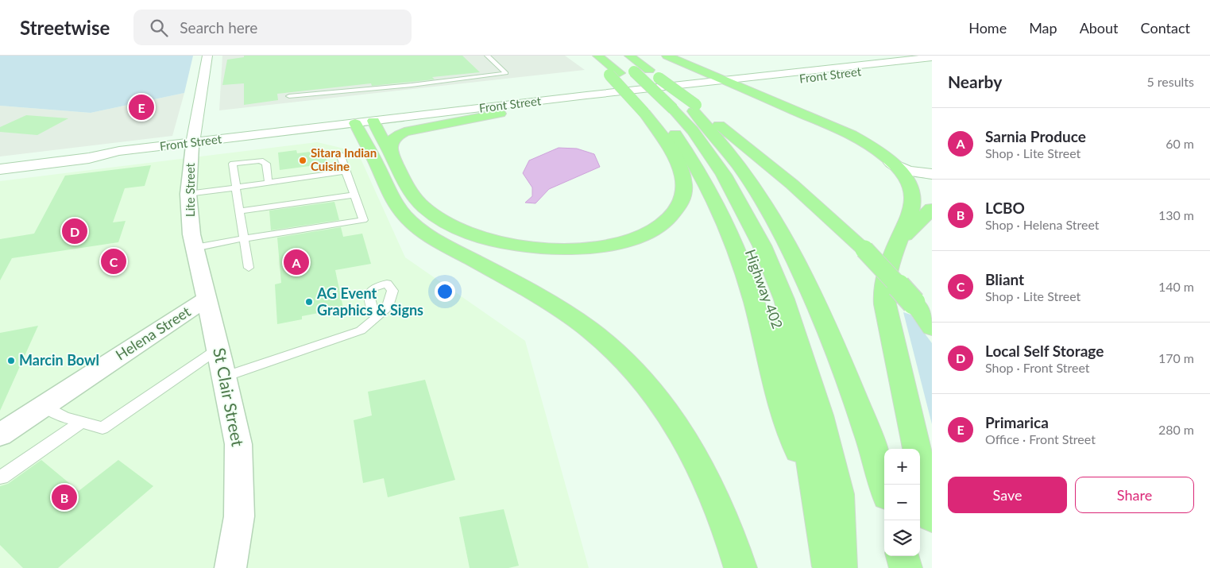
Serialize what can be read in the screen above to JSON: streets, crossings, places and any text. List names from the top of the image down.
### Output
{
  "streets": {
    "main road": ["Front Street", "Lite Street"],
    "street": ["Helena Street", "St Clair Street"]
  },
  "crossings": [
    ["Front Street", "Lite Street"],
    ["Lite Street", "Helena Street"],
    ["Lite Street", "St Clair Street"],
    ["Helena Street", "St Clair Street"]
  ],
  "places": ["Sitara Indian Cuisine", "AG Event Graphics & Signs", "Marcin Bowl"],
  "page": {
    "header": "Streetwise",
    "search": "Search here",
    "nav": [
      "Home",
      "Map",
      "About",
      "Contact"
    ],
    "heading": ["Nearby", "5 results"],
    "pins": [
      "E",
      "D",
      "C",
      "A",
      "B"
    ],
    "list": [
      {
        "mark": "A",
        "name": "Sarnia Produce",
        "note": "Shop · Lite Street",
        "value": "60 m"
      },
      {
        "mark": "B",
        "name": "LCBO",
        "note": "Shop · Helena Street",
        "value": "130 m"
      },
      {
        "mark": "C",
        "name": "Bliant",
        "note": "Shop · Lite Street",
        "value": "140 m"
      },
      {
        "mark": "D",
        "name": "Local Self Storage",
        "note": "Shop · Front Street",
        "value": "170 m"
      },
      {
        "mark": "E",
        "name": "Primarica",
        "note": "Office · Front Street",
        "value": "280 m"
      }
    ],
    "map_buttons": ["+", "−"],
    "buttons": ["Save", "Share"]
  }
}
